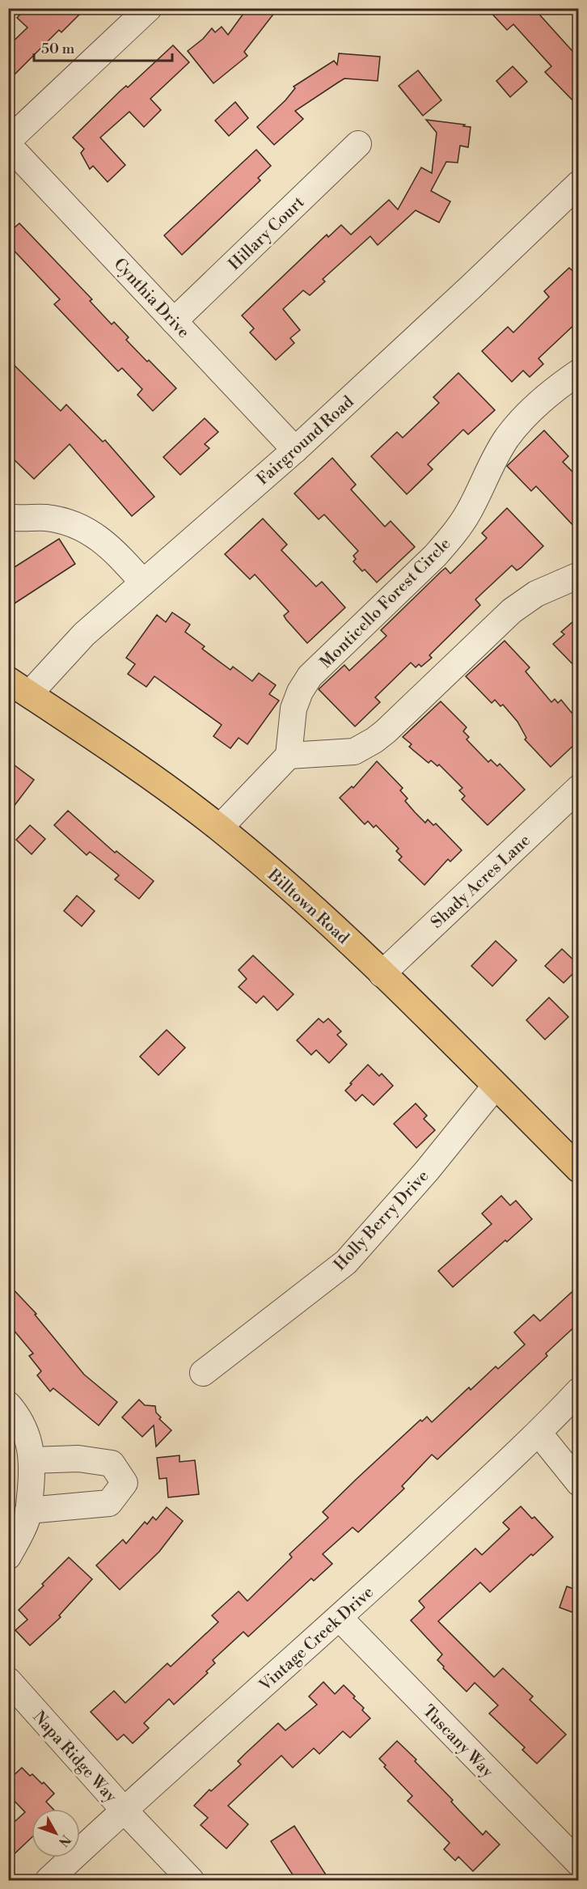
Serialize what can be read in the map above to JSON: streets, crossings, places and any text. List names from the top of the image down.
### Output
{
  "streets": {
    "main road": ["Billtown Road"],
    "street": [
      "Hillary Court",
      "Cynthia Drive",
      "Fairground Road",
      "Monticello Forest Circle",
      "Shady Acres Lane",
      "Holly Berry Drive",
      "Vintage Creek Drive",
      "Tuscany Way",
      "Napa Ridge Way"
    ]
  },
  "crossings": [
    ["Hillary Court", "Cynthia Drive"],
    ["Cynthia Drive", "Fairground Road"],
    ["Fairground Road", "Billtown Road"],
    ["Shady Acres Lane", "Billtown Road"],
    ["Billtown Road", "Holly Berry Drive"],
    ["Vintage Creek Drive", "Tuscany Way"],
    ["Vintage Creek Drive", "Napa Ridge Way"]
  ],
  "scale_bar": "50 m",
  "north": "bottom right"
}
